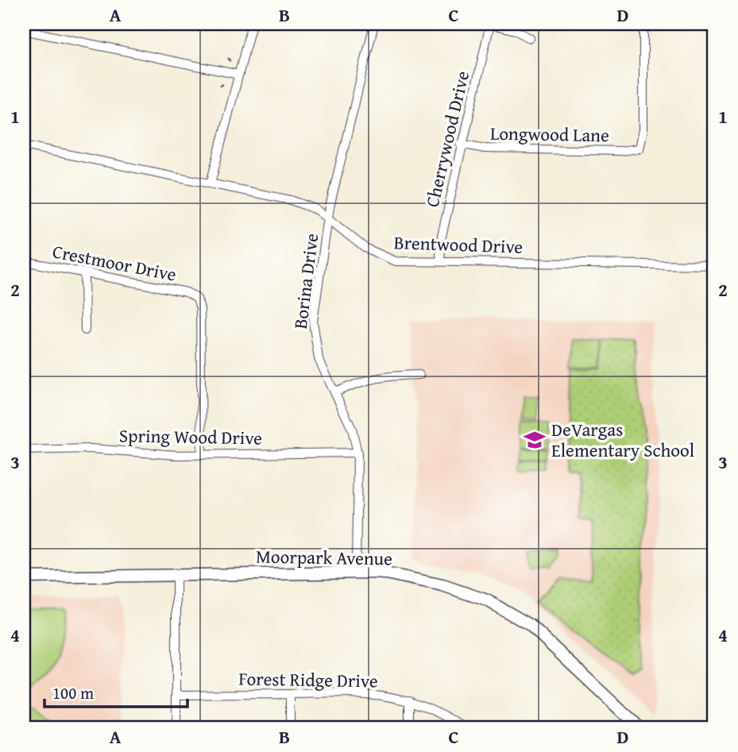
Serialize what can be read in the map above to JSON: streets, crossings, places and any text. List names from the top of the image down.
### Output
{
  "streets": {
    "main road": ["Moorpark Avenue"],
    "street": [
      "Longwood Lane",
      "Cherrywood Drive",
      "Brentwood Drive",
      "Crestmoor Drive",
      "Borina Drive",
      "Spring Wood Drive",
      "Forest Ridge Drive"
    ]
  },
  "crossings": [
    ["Longwood Lane", "Cherrywood Drive"],
    ["Cherrywood Drive", "Brentwood Drive"],
    ["Brentwood Drive", "Borina Drive"],
    ["Crestmoor Drive", "Spring Wood Drive"],
    ["Borina Drive", "Spring Wood Drive"],
    ["Borina Drive", "Moorpark Avenue"]
  ],
  "places": {
    "school or university": ["DeVargas Elementary School"]
  },
  "scale_bar": "100 m",
  "grid": {
    "columns": [
      "A",
      "B",
      "C",
      "D"
    ],
    "rows": [
      "1",
      "2",
      "3",
      "4"
    ]
  }
}
